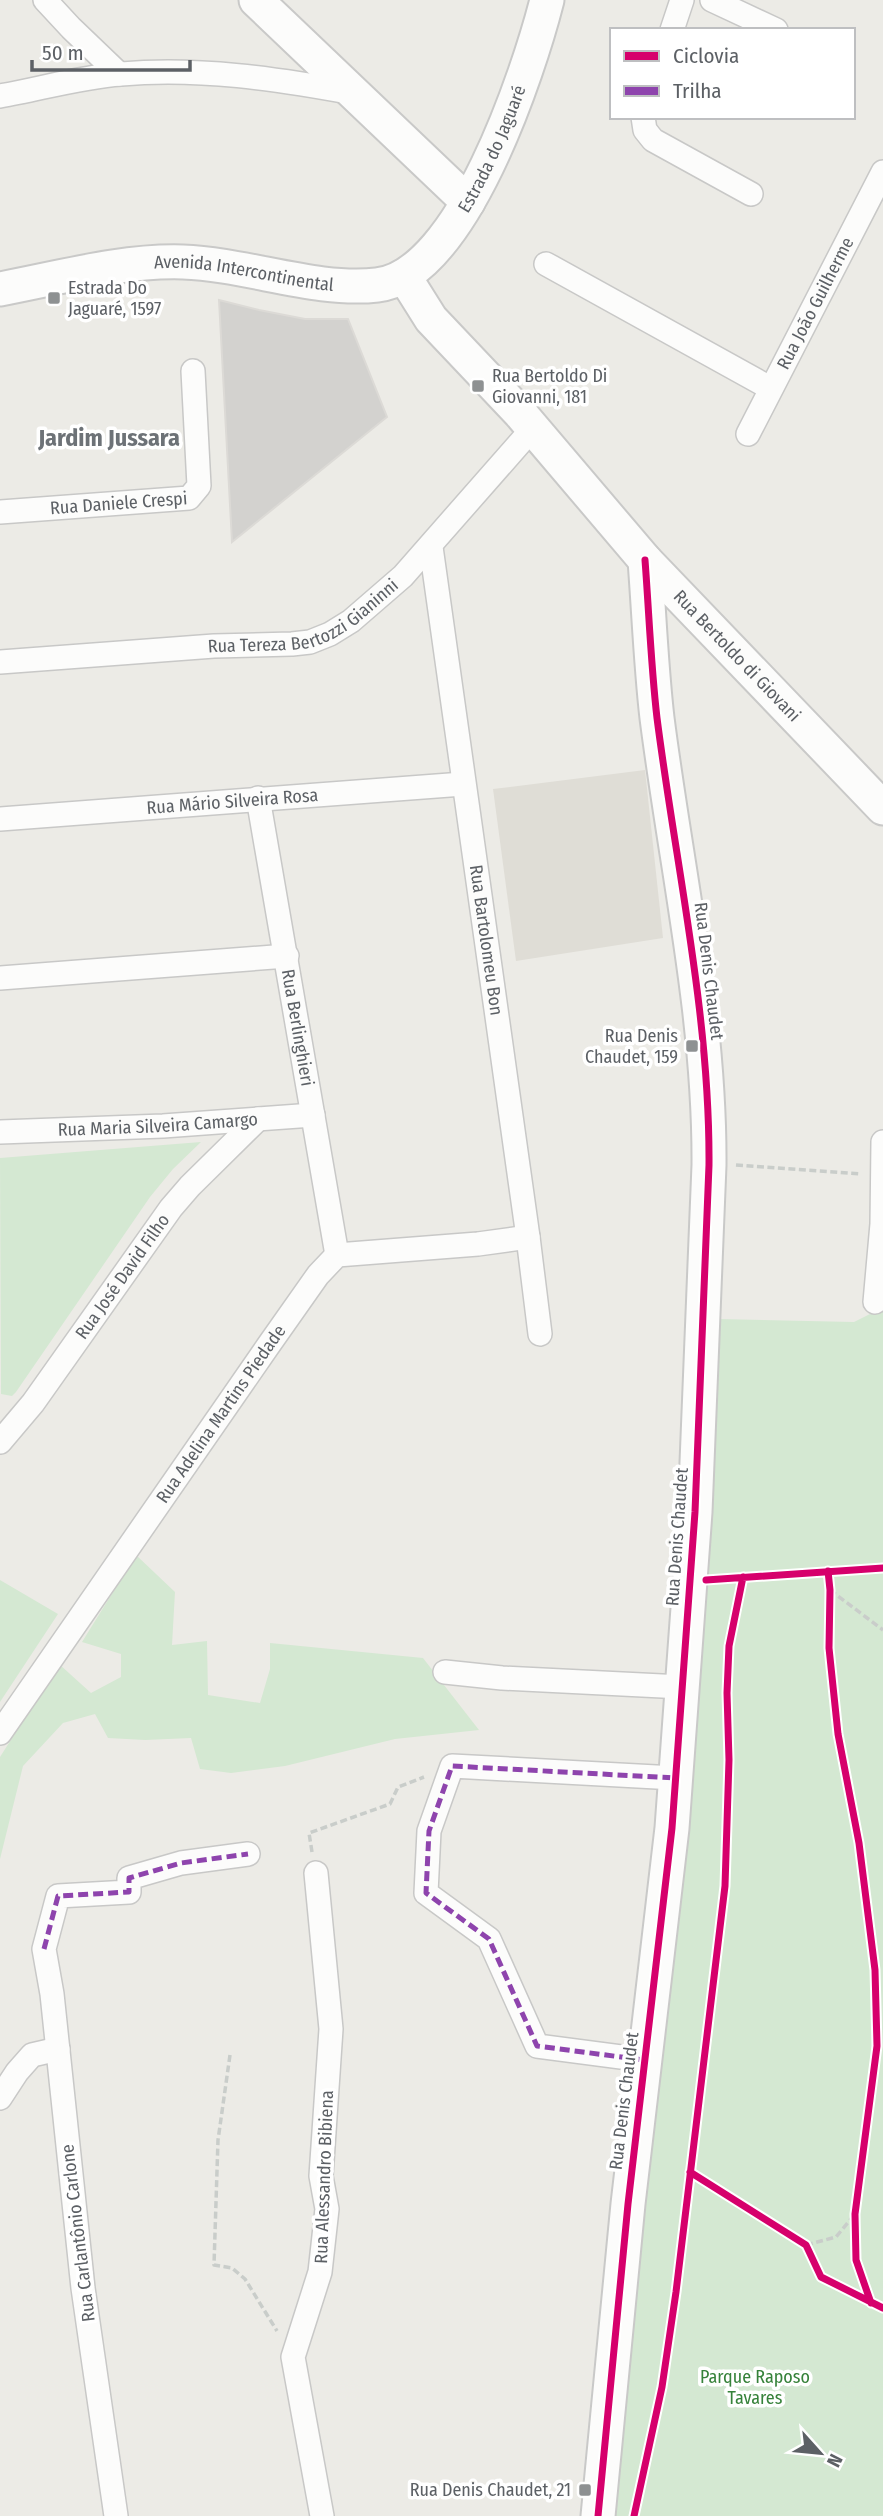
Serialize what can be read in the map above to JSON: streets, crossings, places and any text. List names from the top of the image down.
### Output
{
  "streets": {
    "street": [
      "Estrada do Jaguaré",
      "Avenida Intercontinental",
      "Rua João Guilherme",
      "Rua Daniele Crespi",
      "Rua Tereza Bertozzi Gianinni",
      "Rua Bertoldo di Giovani",
      "Rua Mário Silveira Rosa",
      "Rua Bartolomeu Bon",
      "Rua Denis Chaudet",
      "Rua Berlinghieri",
      "Rua Maria Silveira Camargo",
      "Rua José David Filho",
      "Rua Adelina Martins Piedade",
      "Rua Alessandro Bibiena",
      "Rua Carlantônio Carlone"
    ]
  },
  "crossings": [
    ["Estrada do Jaguaré", "Avenida Intercontinental"],
    ["Estrada do Jaguaré", "Rua Bertoldo di Giovani"],
    ["Avenida Intercontinental", "Rua Bertoldo di Giovani"],
    ["Rua Tereza Bertozzi Gianinni", "Rua Bertoldo di Giovani"],
    ["Rua Tereza Bertozzi Gianinni", "Rua Bartolomeu Bon"],
    ["Rua Bertoldo di Giovani", "Rua Denis Chaudet"],
    ["Rua Mário Silveira Rosa", "Rua Bartolomeu Bon"],
    ["Rua Mário Silveira Rosa", "Rua Berlinghieri"],
    ["Rua Berlinghieri", "Rua Maria Silveira Camargo"],
    ["Rua Berlinghieri", "Rua Adelina Martins Piedade"],
    ["Rua Maria Silveira Camargo", "Rua José David Filho"]
  ],
  "districts": ["Jardim Jussara"],
  "parks": ["Parque Raposo Tavares"],
  "places": {
    "transit": [
      "Estrada Do Jaguaré, 1597",
      "Rua Bertoldo Di Giovanni, 181",
      "Rua Denis Chaudet, 159",
      "Rua Denis Chaudet, 21"
    ]
  },
  "legend": ["Ciclovia", "Trilha"],
  "scale_bar": "50 m",
  "north": "bottom right"
}
